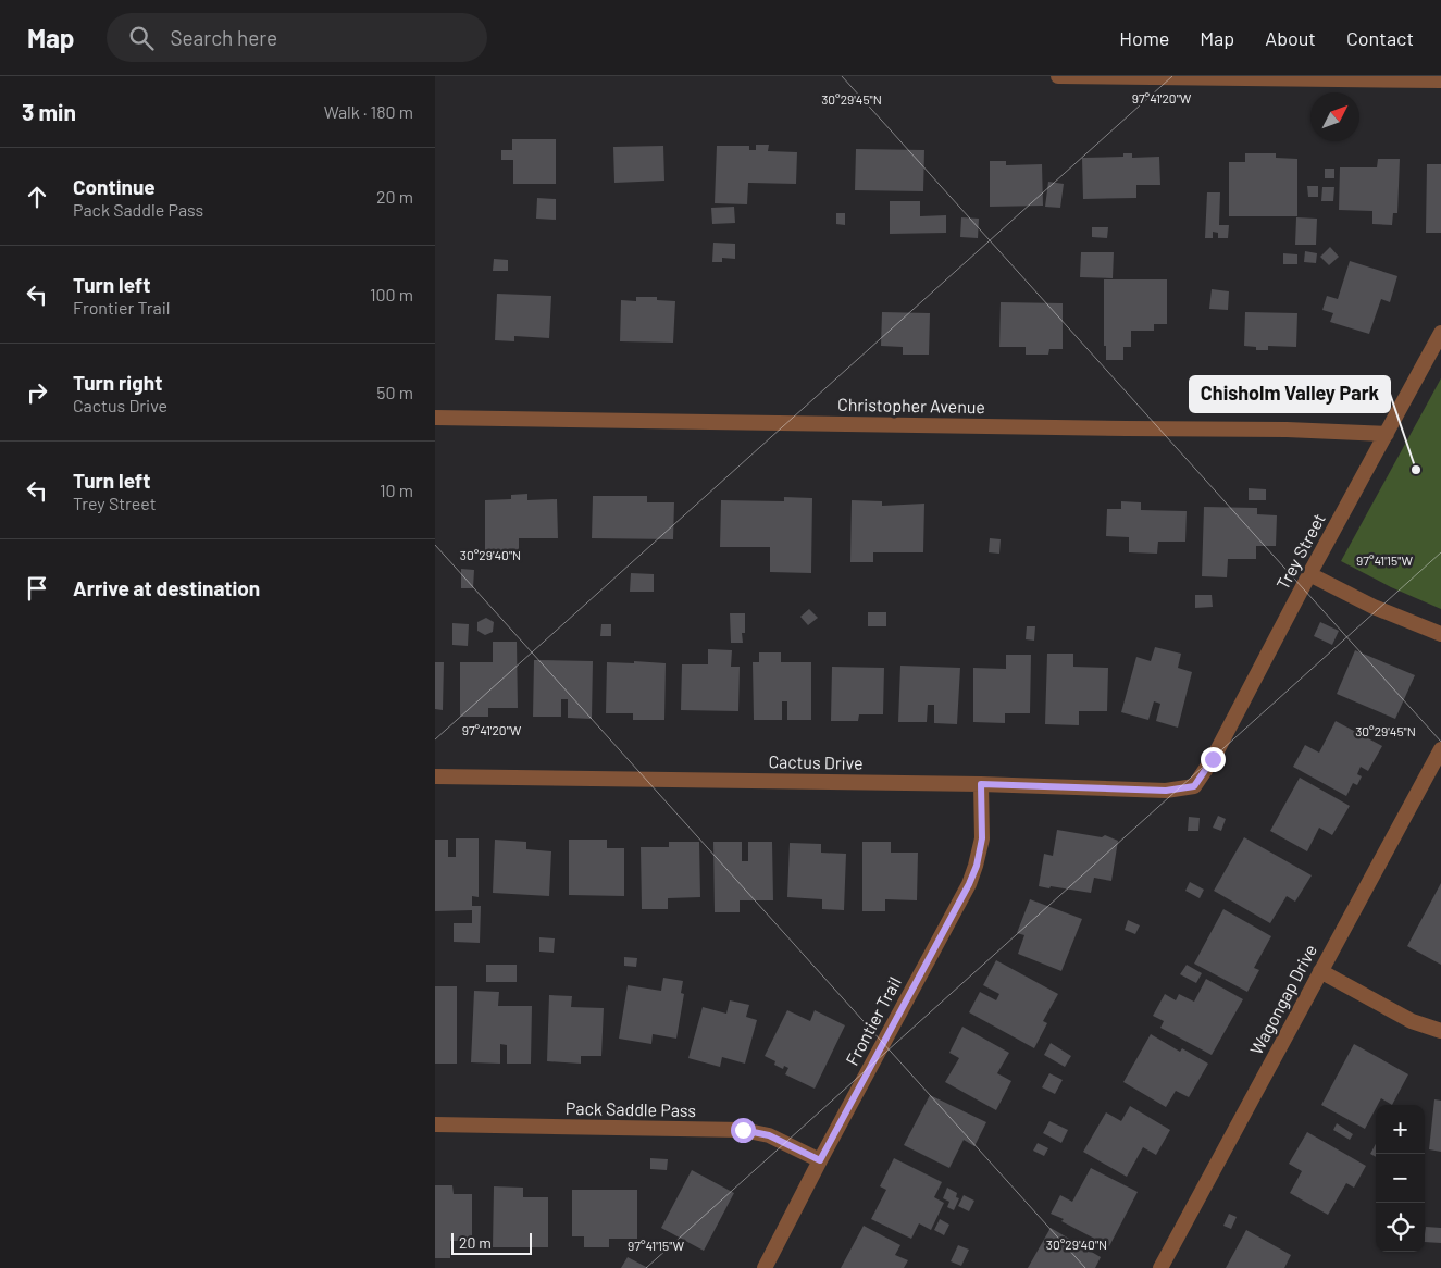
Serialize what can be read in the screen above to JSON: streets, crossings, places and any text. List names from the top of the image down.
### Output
{
  "streets": {
    "street": [
      "Christopher Avenue",
      "Trey Street",
      "Cactus Drive",
      "Wagongap Drive",
      "Frontier Trail",
      "Pack Saddle Pass"
    ]
  },
  "crossings": [
    ["Christopher Avenue", "Trey Street"],
    ["Trey Street", "Cactus Drive"],
    ["Cactus Drive", "Frontier Trail"],
    ["Frontier Trail", "Pack Saddle Pass"]
  ],
  "places": ["Chisholm Valley Park"],
  "scale_bar": "20 m",
  "north": "top right",
  "page": {
    "header": "Map",
    "search": "Search here",
    "nav": [
      "Home",
      "Map",
      "About",
      "Contact"
    ],
    "heading": ["3 min", "Walk · 180 m"],
    "list": [
      ["Continue", "Pack Saddle Pass", "20 m"],
      ["Turn left", "Frontier Trail", "100 m"],
      ["Turn right", "Cactus Drive", "50 m"],
      ["Turn left", "Trey Street", "10 m"],
      "Arrive at destination"
    ],
    "map_buttons": ["+", "−"],
    "scale": "20 m"
  },
  "coordinates": [
    "97°41'20\"W",
    "30°29'45\"N",
    "30°29'40\"N",
    "97°41'15\"W"
  ]
}
